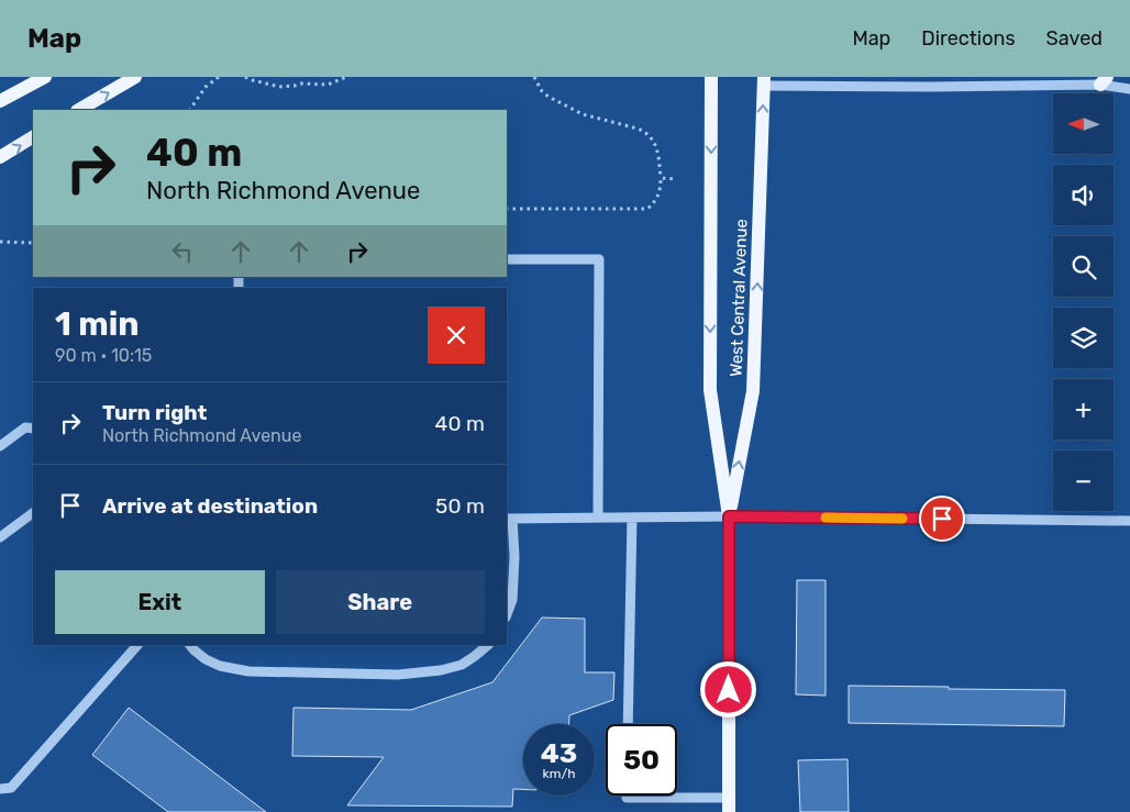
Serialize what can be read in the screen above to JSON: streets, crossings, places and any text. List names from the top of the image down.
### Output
{
  "streets": {
    "main road": ["West Central Avenue"]
  },
  "north": "left",
  "page": {
    "header": "Map",
    "nav": ["Map", "Directions", "Saved"],
    "map_buttons": ["+", "−"],
    "turn": ["40 m", "North Richmond Avenue"],
    "heading": ["1 min", "90 m · 10:15"],
    "list": [
      {
        "name": "Turn right",
        "note": "North Richmond Avenue",
        "value": "40 m"
      },
      {
        "name": "Arrive at destination",
        "value": "50 m"
      }
    ],
    "buttons": ["Exit", "Share"],
    "speed": "43 km/h",
    "limit": "50"
  }
}
